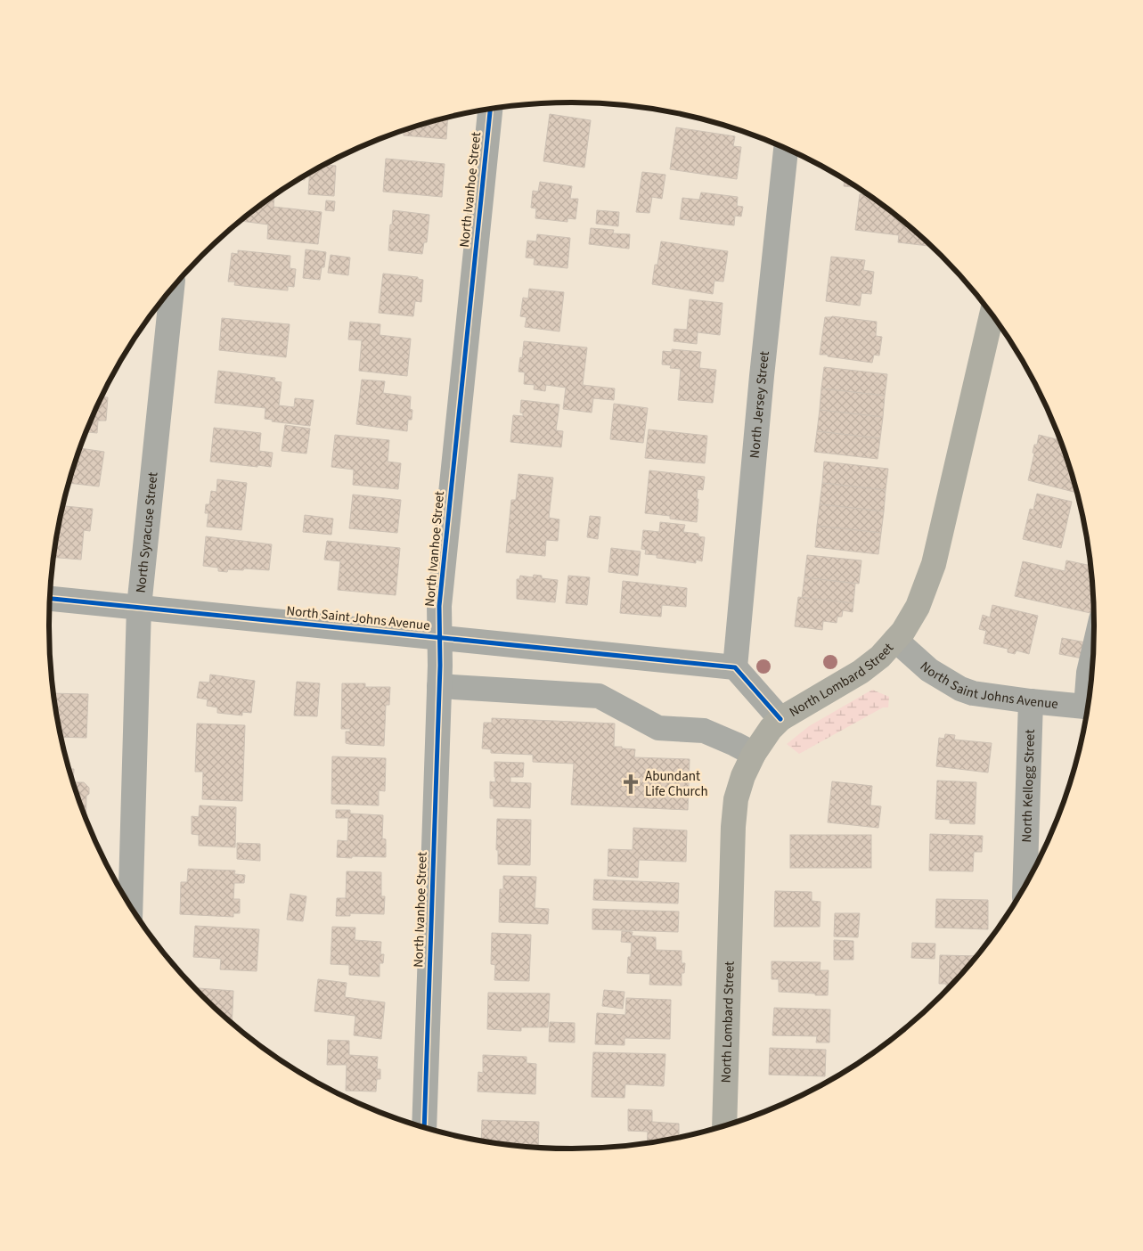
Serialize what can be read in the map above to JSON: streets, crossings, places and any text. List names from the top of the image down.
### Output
{
  "streets": {
    "main road": ["North Lombard Street"],
    "street": [
      "North Ivanhoe Street",
      "North Jersey Street",
      "North Syracuse Street",
      "North Saint Johns Avenue",
      "North Kellogg Street"
    ]
  },
  "crossings": [
    ["North Ivanhoe Street", "North Saint Johns Avenue"],
    ["North Jersey Street", "North Saint Johns Avenue"],
    ["North Syracuse Street", "North Saint Johns Avenue"],
    ["North Saint Johns Avenue", "North Lombard Street"],
    ["North Saint Johns Avenue", "North Kellogg Street"]
  ],
  "places": {
    "church": ["Abundant Life Church"]
  }
}
